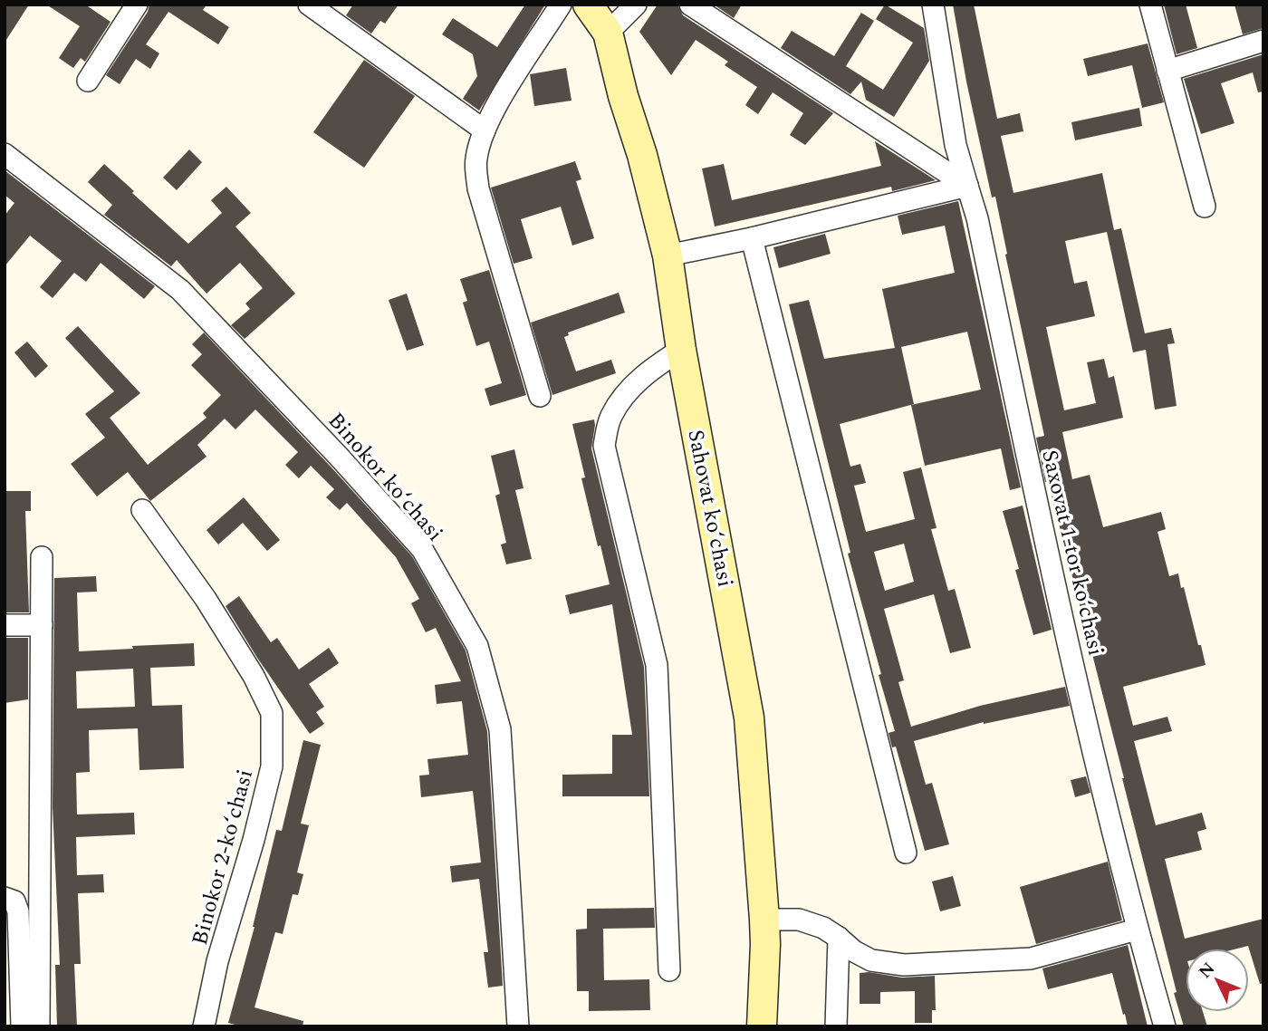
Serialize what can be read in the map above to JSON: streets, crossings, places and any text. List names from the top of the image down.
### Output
{
  "streets": {
    "street": [
      "Binokor koʻchasi",
      "Sahovat koʻchasi",
      "Saxovat 1-tor koʻchasi",
      "Binokor 2-koʻchasi"
    ]
  },
  "north": "top left"
}
